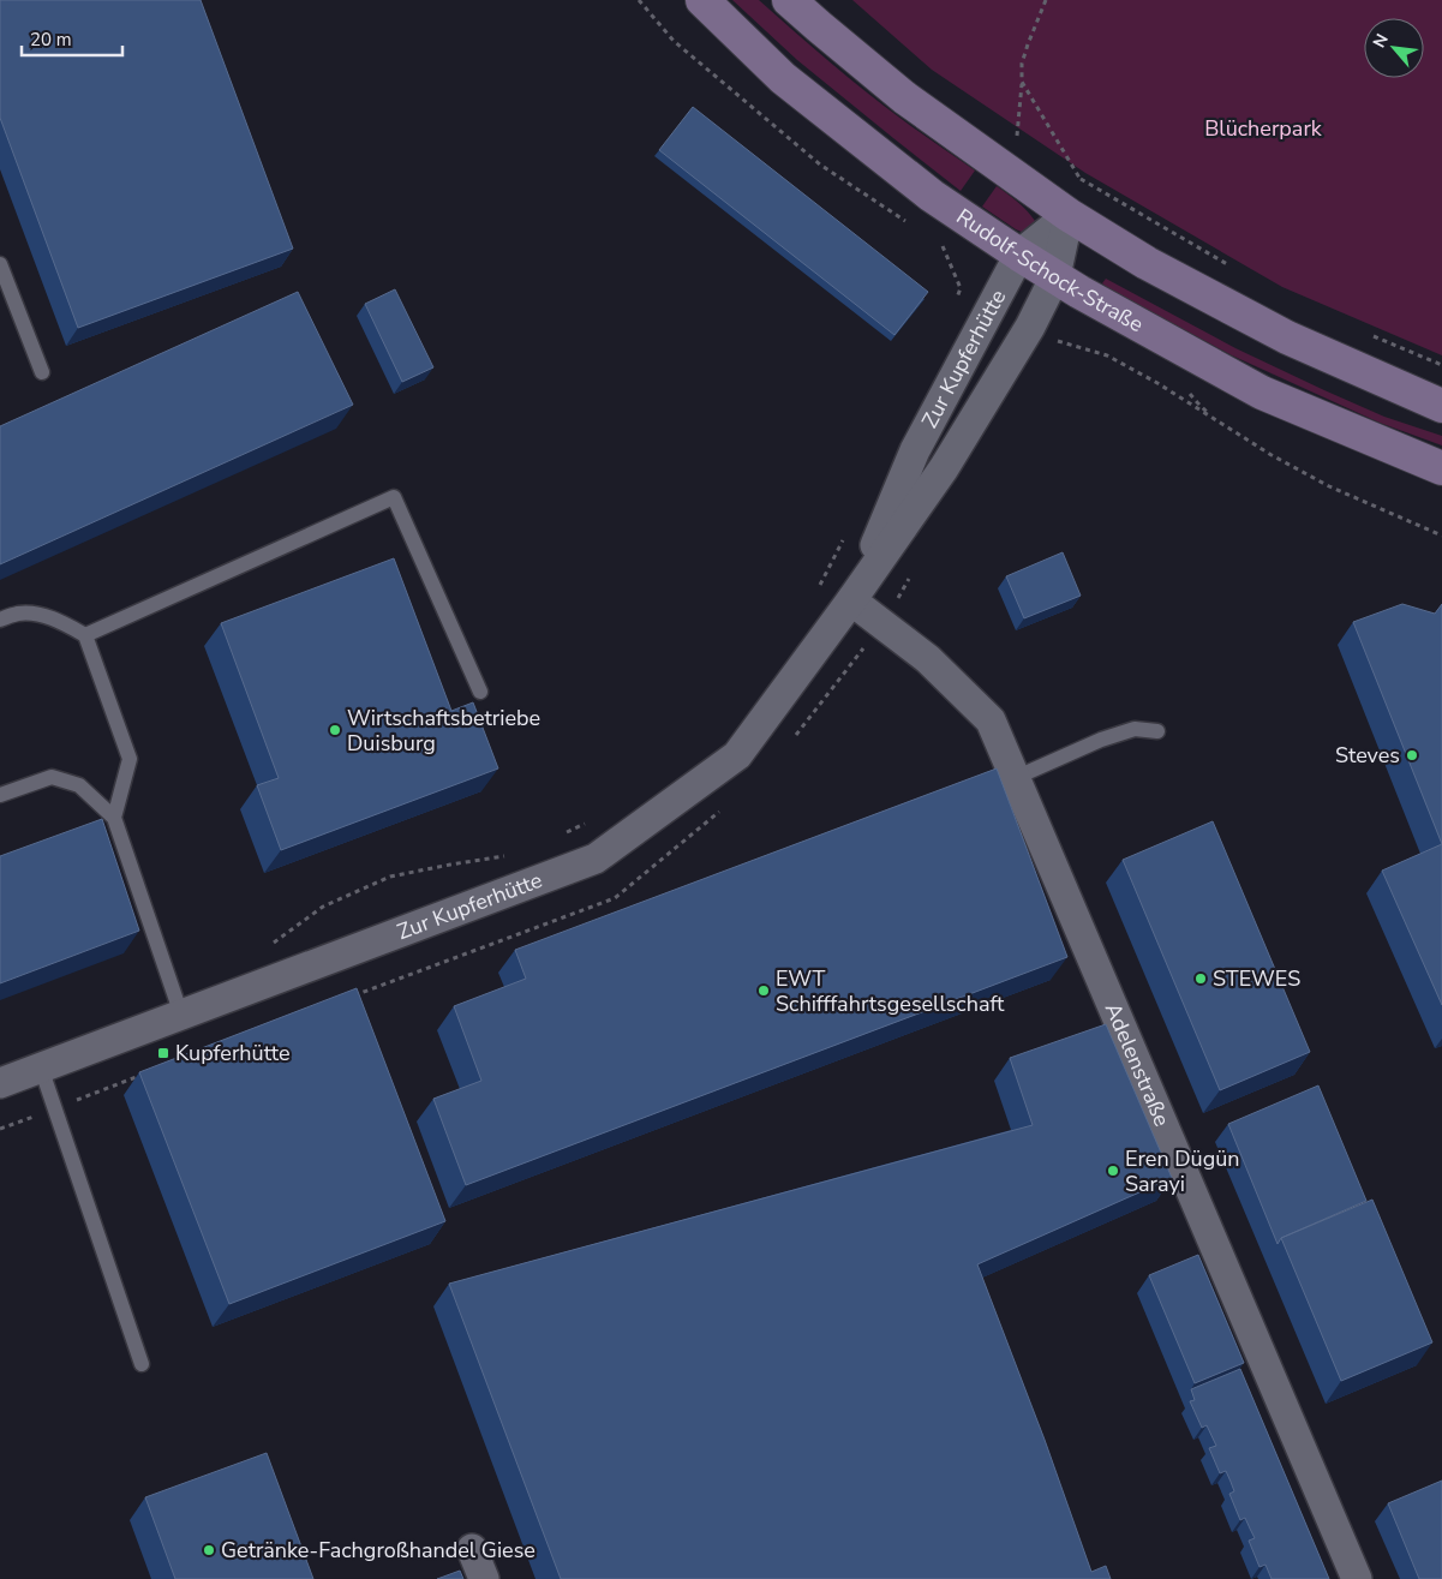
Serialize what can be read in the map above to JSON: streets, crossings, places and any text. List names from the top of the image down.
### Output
{
  "streets": {
    "main road": ["Rudolf-Schock-Straße"],
    "street": ["Zur Kupferhütte", "Adelenstraße"]
  },
  "crossings": [
    ["Rudolf-Schock-Straße", "Zur Kupferhütte"],
    ["Zur Kupferhütte", "Adelenstraße"]
  ],
  "parks": ["Blücherpark"],
  "places": {
    "other": [
      "Wirtschaftsbetriebe Duisburg",
      "Steves",
      "STEWES",
      "EWT Schifffahrtsgesellschaft",
      "Eren Dügün Sarayi",
      "Getränke-Fachgroßhandel Giese"
    ],
    "transit": ["Kupferhütte"]
  },
  "scale_bar": "20 m",
  "north": "top left"
}
